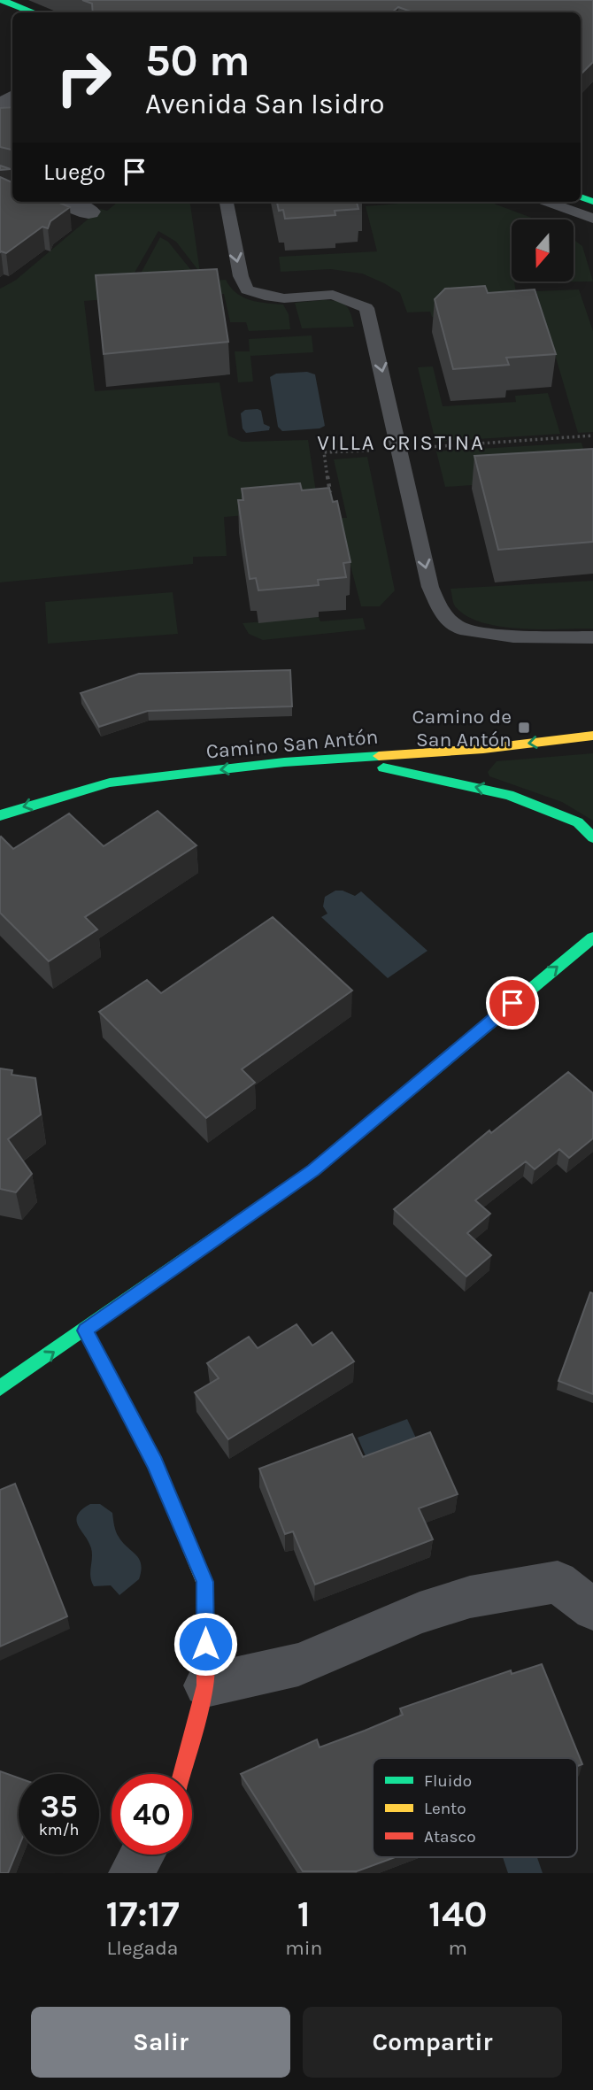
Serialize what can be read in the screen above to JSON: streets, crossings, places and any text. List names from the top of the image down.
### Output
{
  "streets": {
    "main road": ["Camino San Antón"]
  },
  "districts": ["VILLA CRISTINA"],
  "places": {
    "transit": ["Camino de San Antón"]
  },
  "legend": ["Fluido", "Lento", "Atasco"],
  "north": "bottom",
  "page": {
    "turn": ["50 m", "Avenida San Isidro"],
    "then": "Luego",
    "speed": "35 km/h",
    "limit": "40",
    "eta": [
      "17:17",
      "Llegada",
      "1",
      "min",
      "140",
      "m"
    ],
    "buttons": ["Salir", "Compartir"]
  }
}
